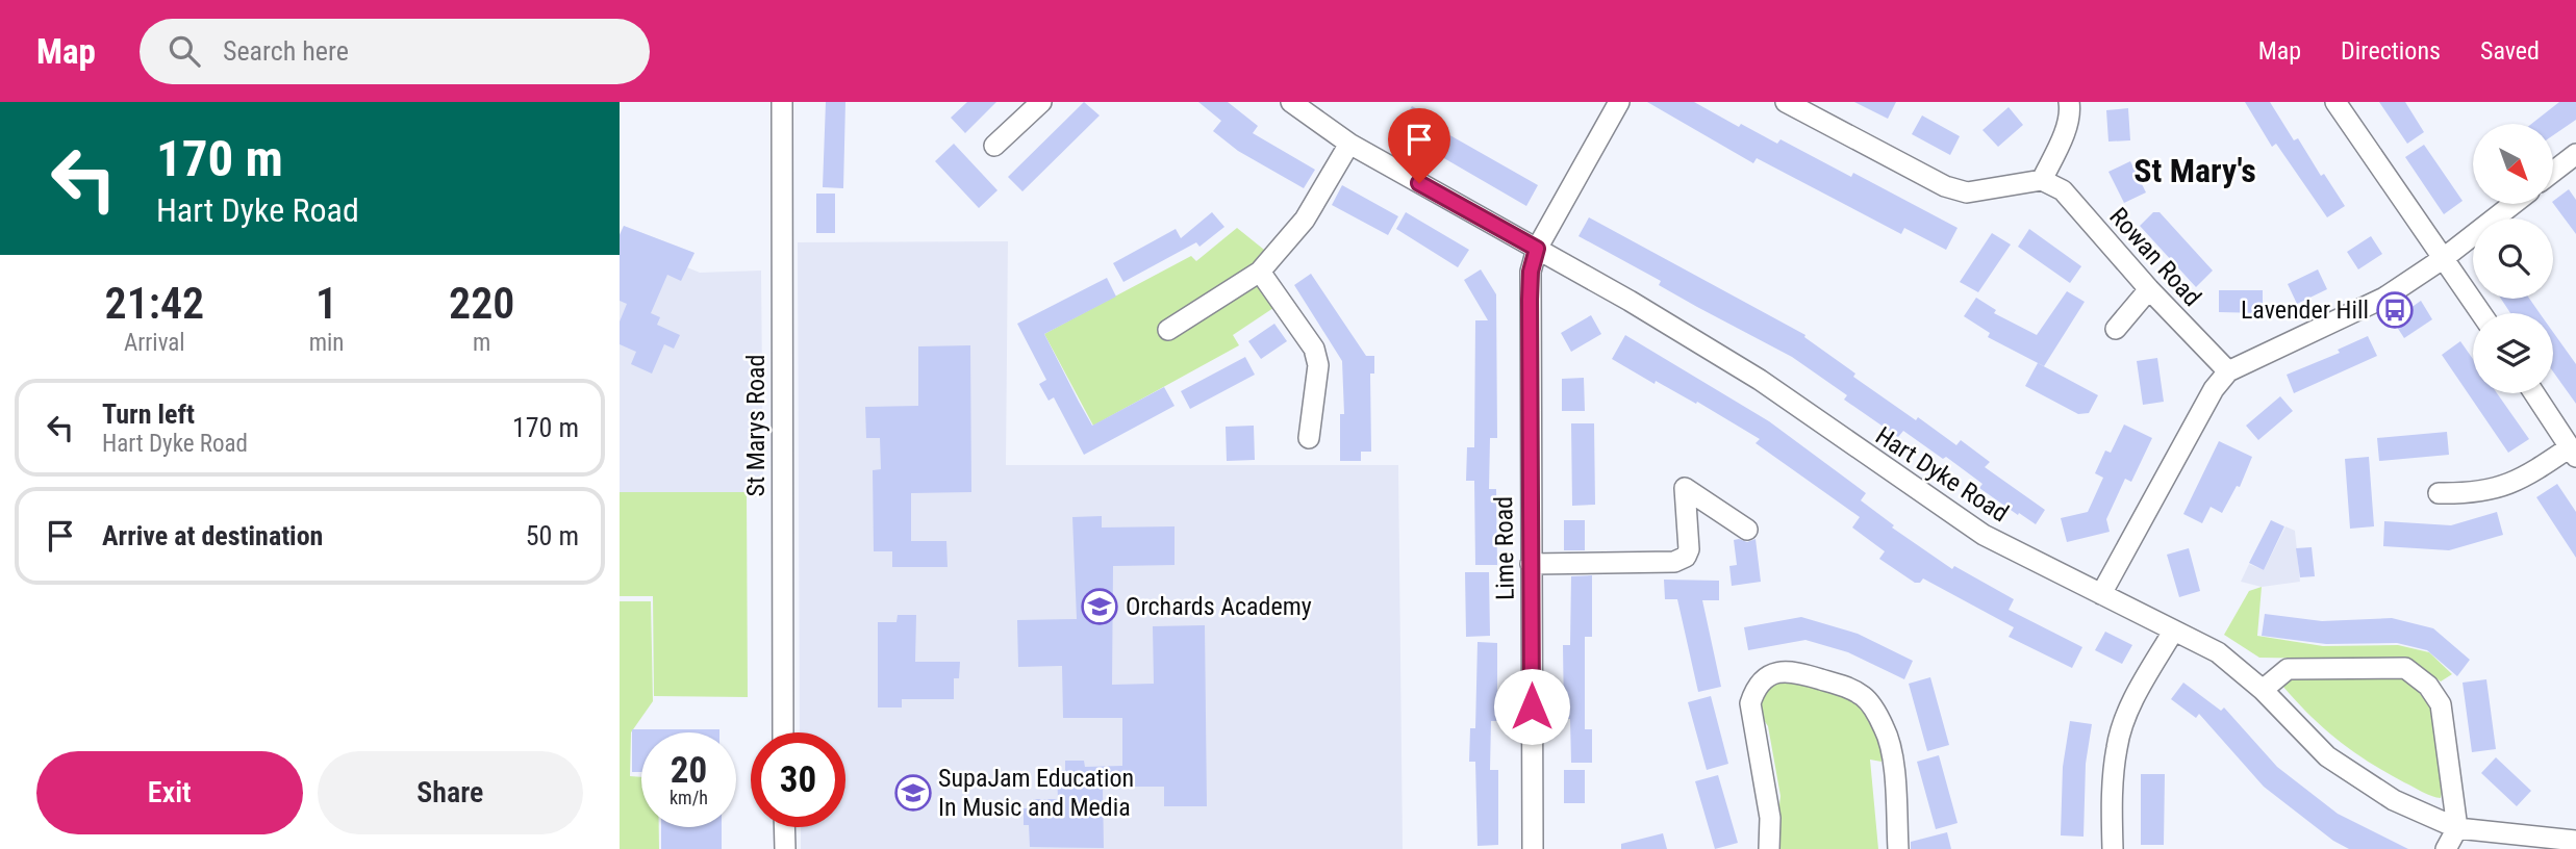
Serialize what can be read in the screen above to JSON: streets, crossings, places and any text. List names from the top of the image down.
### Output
{
  "streets": {
    "street": [
      "Rowan Road",
      "St Marys Road",
      "Hart Dyke Road",
      "Lime Road"
    ]
  },
  "crossings": [
    ["Hart Dyke Road", "Lime Road"]
  ],
  "districts": ["St Mary's"],
  "places": {
    "bus stop": ["Lavender Hill"],
    "school or university": ["Orchards Academy", "SupaJam Education In Music and Media"]
  },
  "north": "bottom right",
  "page": {
    "header": "Map",
    "search": "Search here",
    "nav": ["Map", "Directions", "Saved"],
    "turn": ["170 m", "Hart Dyke Road"],
    "eta": [
      "21:42",
      "Arrival",
      "1",
      "min",
      "220",
      "m"
    ],
    "list": [
      {
        "name": "Turn left",
        "note": "Hart Dyke Road",
        "value": "170 m"
      },
      {
        "name": "Arrive at destination",
        "value": "50 m"
      }
    ],
    "speed": "20 km/h",
    "limit": "30",
    "buttons": ["Exit", "Share"]
  }
}
